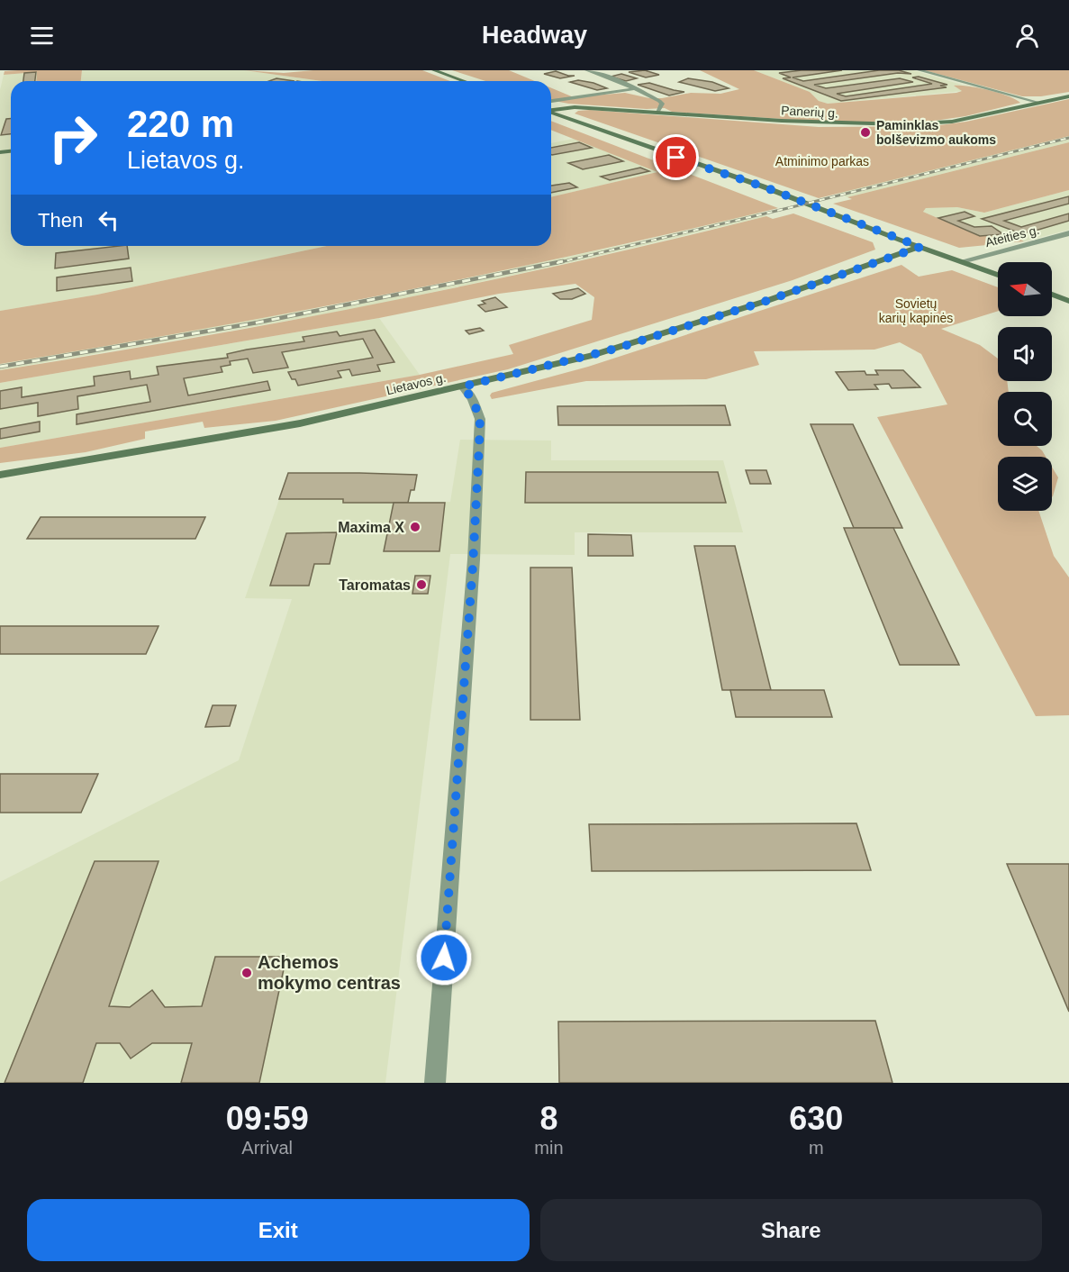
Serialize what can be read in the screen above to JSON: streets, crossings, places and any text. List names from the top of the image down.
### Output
{
  "streets": {
    "main road": ["Panerių g.", "Lietavos g."],
    "street": ["Ateities g."]
  },
  "parks": ["Atminimo parkas", "Sovietų karių kapinės"],
  "places": [
    "Paminklas bolševizmo aukoms",
    "Maxima X",
    "Taromatas",
    "Achemos mokymo centras"
  ],
  "north": "left",
  "page": {
    "header": "Headway",
    "turn": ["220 m", "Lietavos g."],
    "then": "Then",
    "eta": [
      "09:59",
      "Arrival",
      "8",
      "min",
      "630",
      "m"
    ],
    "buttons": ["Exit", "Share"]
  }
}
